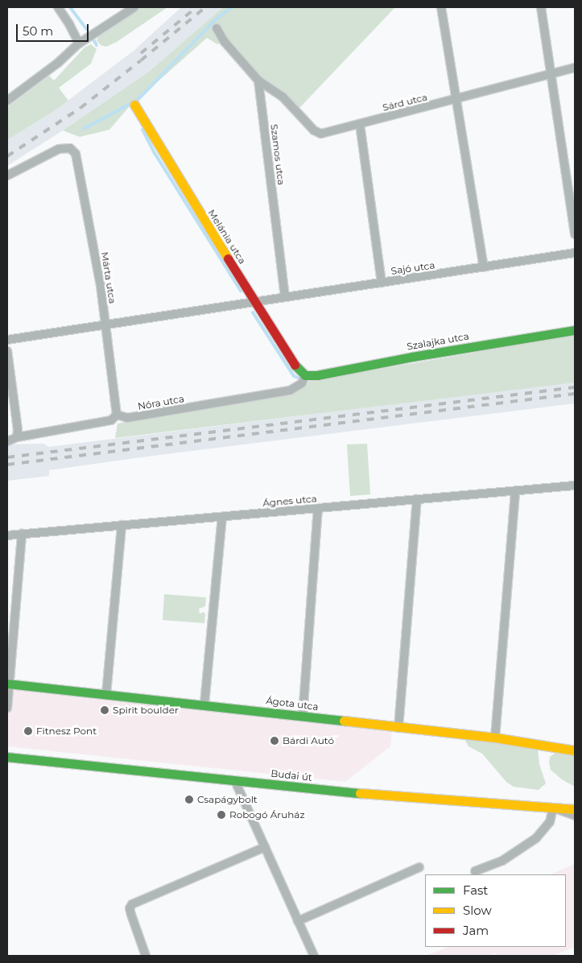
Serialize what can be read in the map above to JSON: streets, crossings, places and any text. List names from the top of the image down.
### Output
{
  "streets": {
    "street": [
      "Sárd utca",
      "Szamos utca",
      "Melánia utca",
      "Sajó utca",
      "Márta utca",
      "Szalajka utca",
      "Nóra utca",
      "Ágnes utca",
      "Ágota utca",
      "Budai út"
    ]
  },
  "crossings": [
    ["Sárd utca", "Szamos utca"],
    ["Szamos utca", "Sajó utca"],
    ["Melánia utca", "Sajó utca"],
    ["Melánia utca", "Szalajka utca"],
    ["Melánia utca", "Nóra utca"],
    ["Sajó utca", "Márta utca"],
    ["Márta utca", "Nóra utca"],
    ["Szalajka utca", "Nóra utca"]
  ],
  "places": [
    "Spirit boulder",
    "Fitnesz Pont",
    "Bárdi Autó",
    "Csapágybolt",
    "Robogó Áruház"
  ],
  "legend": ["Fast", "Slow", "Jam"],
  "scale_bar": "50 m"
}
